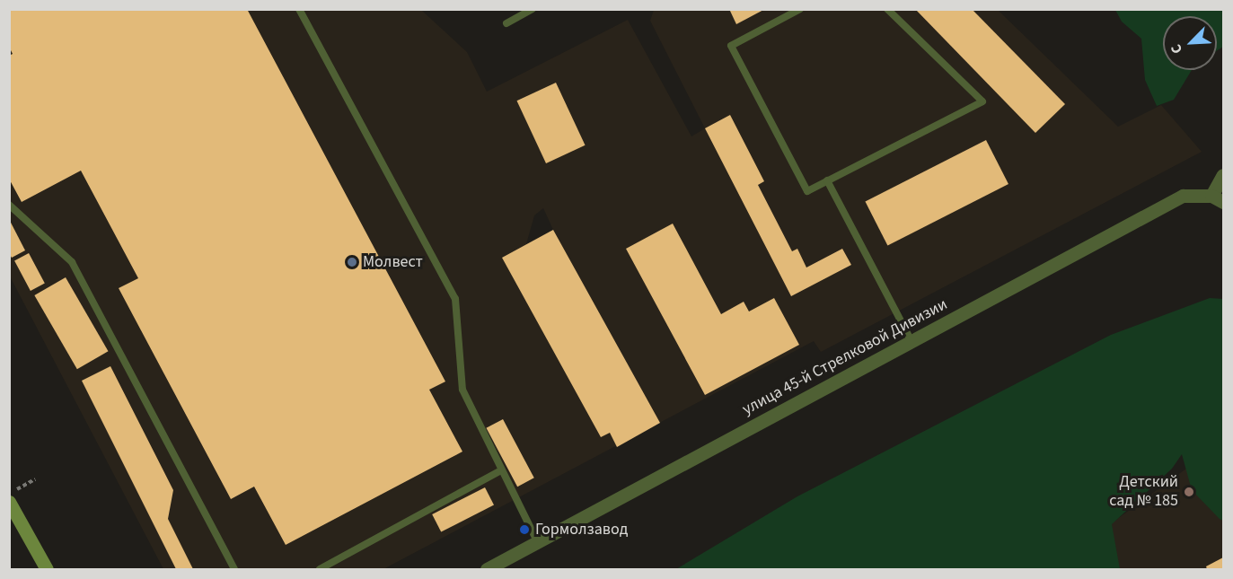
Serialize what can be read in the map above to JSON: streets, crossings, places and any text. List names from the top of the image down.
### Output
{
  "streets": {
    "street": ["улица 45-й Стрелковой Дивизии"]
  },
  "places": ["Молвест", "Детский сад № 185", "Гормолзавод"],
  "north": "bottom left"
}
